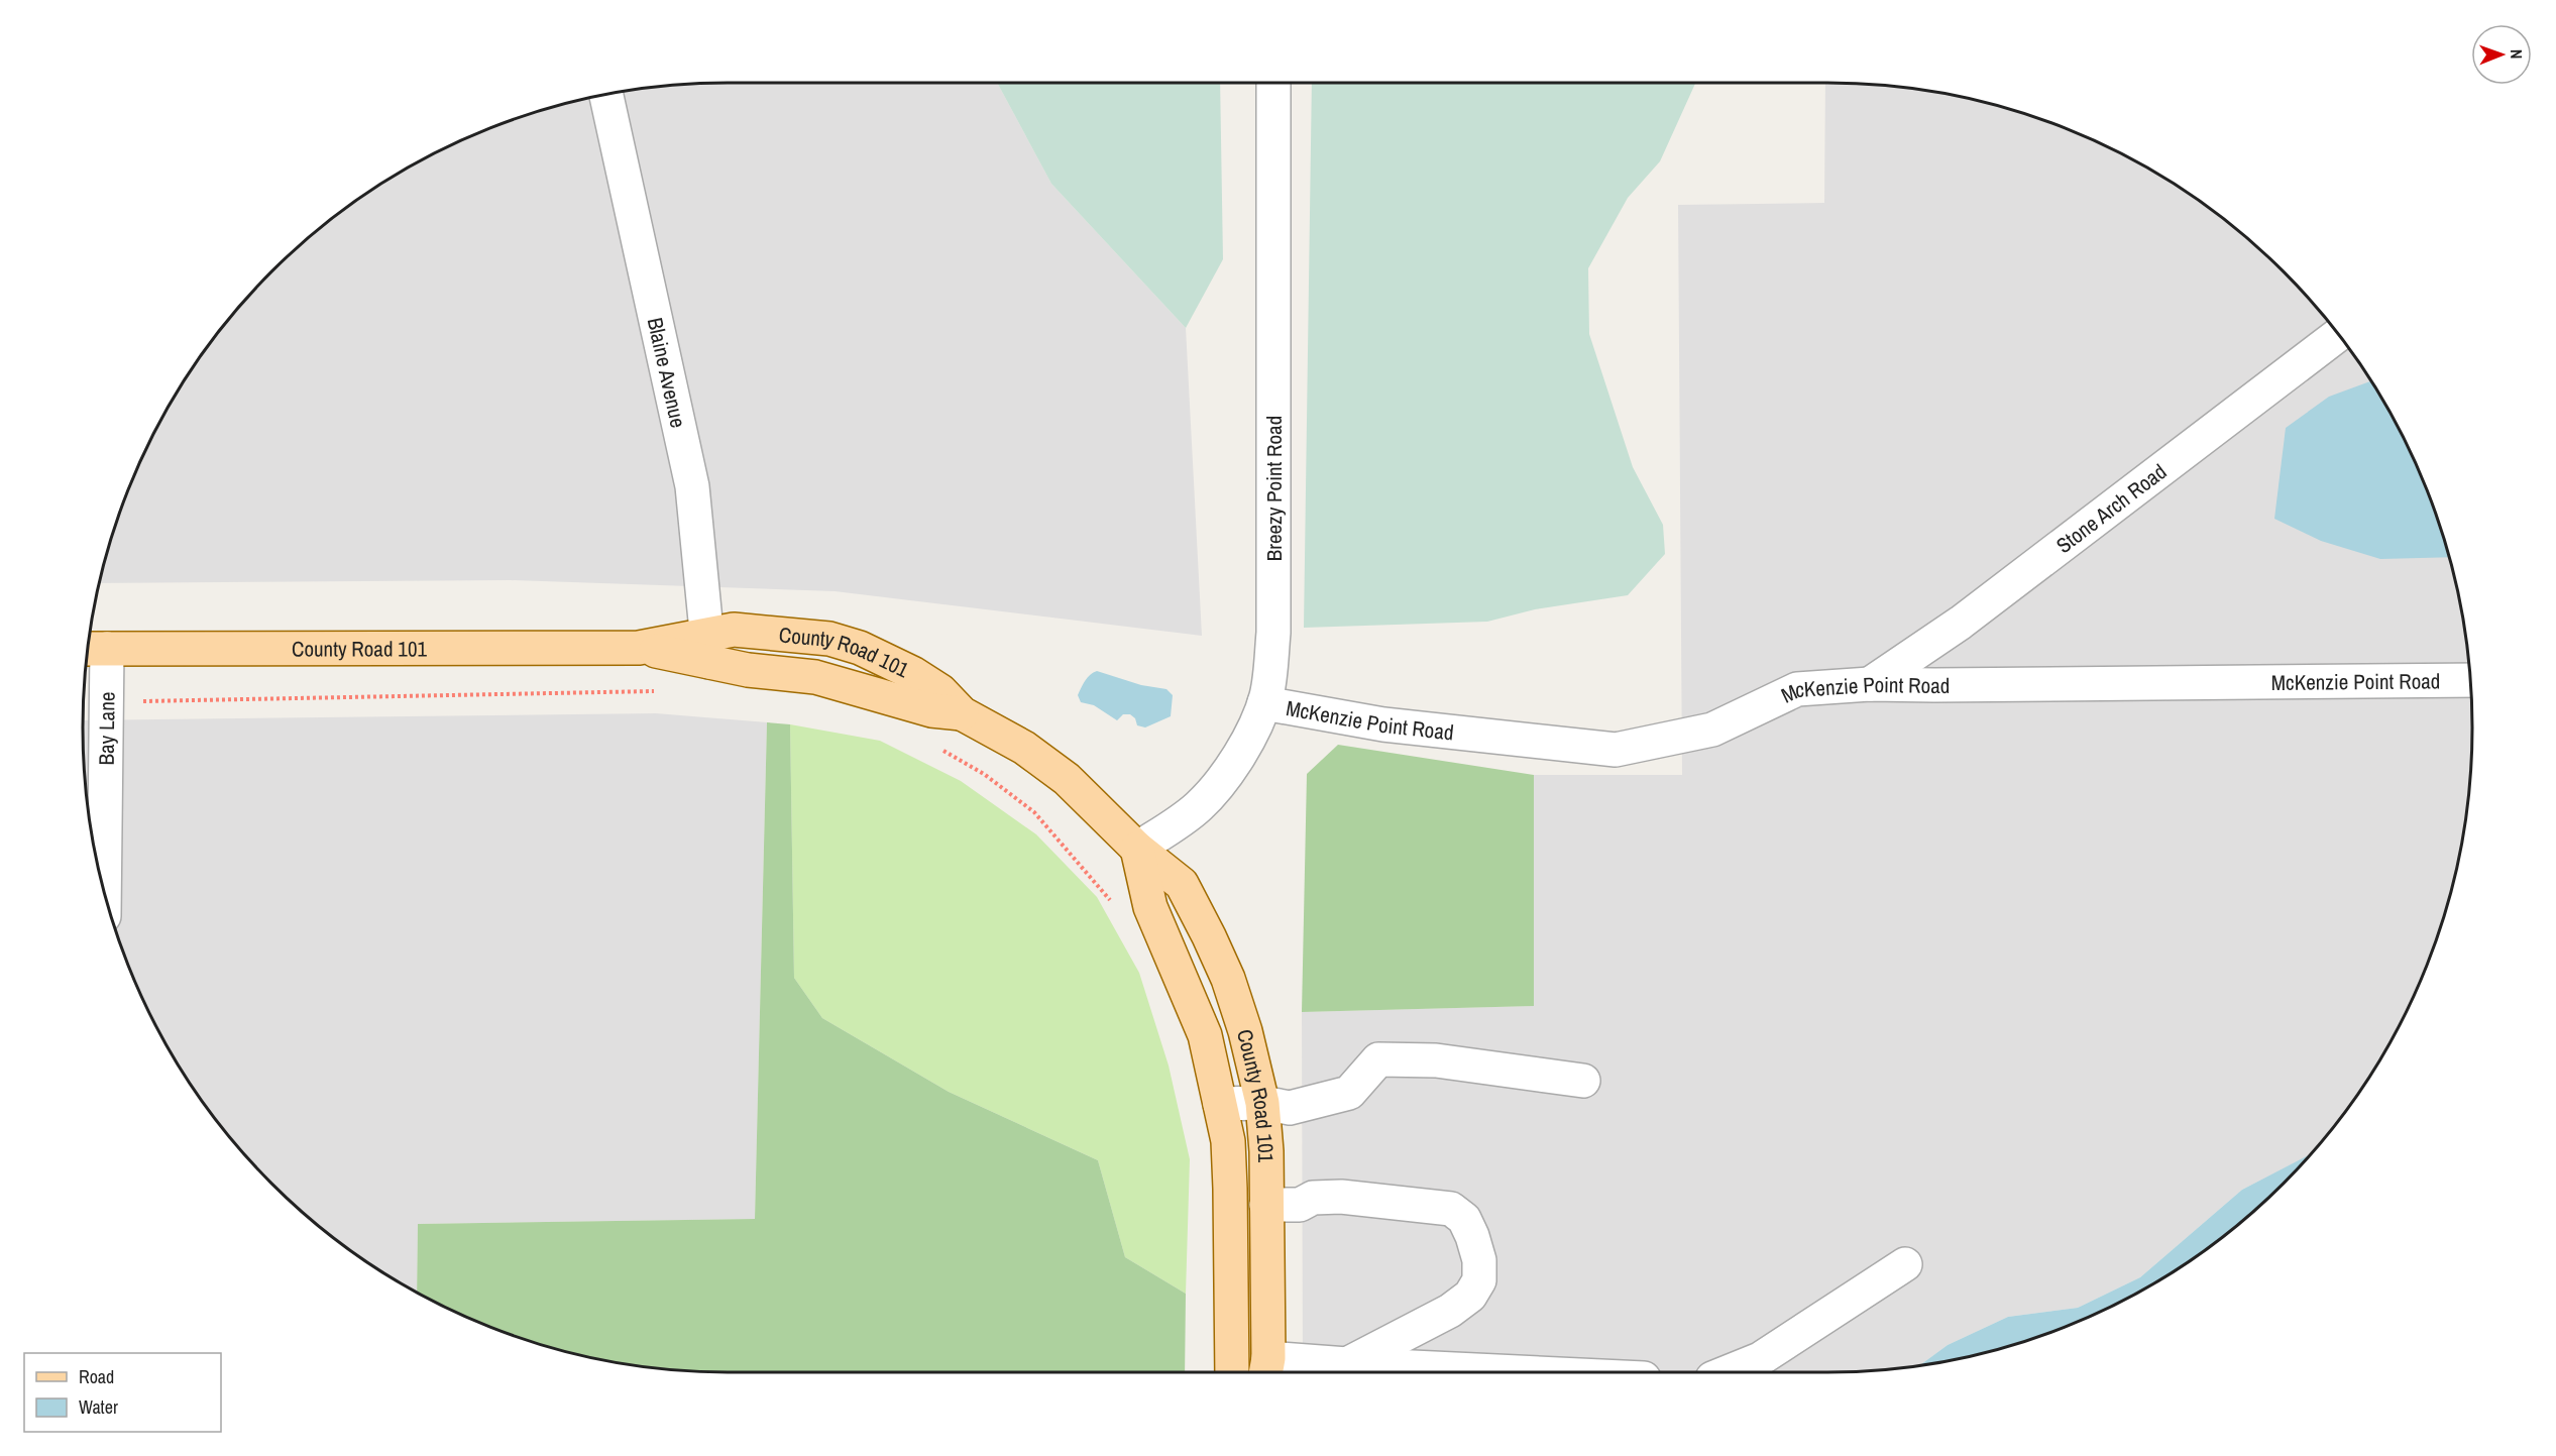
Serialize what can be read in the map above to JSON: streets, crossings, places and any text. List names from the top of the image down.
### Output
{
  "streets": {
    "main road": ["County Road 101"],
    "street": [
      "Blaine Avenue",
      "Breezy Point Road",
      "Stone Arch Road",
      "McKenzie Point Road",
      "Bay Lane"
    ]
  },
  "crossings": [
    ["Blaine Avenue", "County Road 101"],
    ["Breezy Point Road", "County Road 101"],
    ["Breezy Point Road", "McKenzie Point Road"],
    ["Stone Arch Road", "McKenzie Point Road"],
    ["County Road 101", "Bay Lane"]
  ],
  "legend": ["Road", "Water"],
  "north": "right"
}
